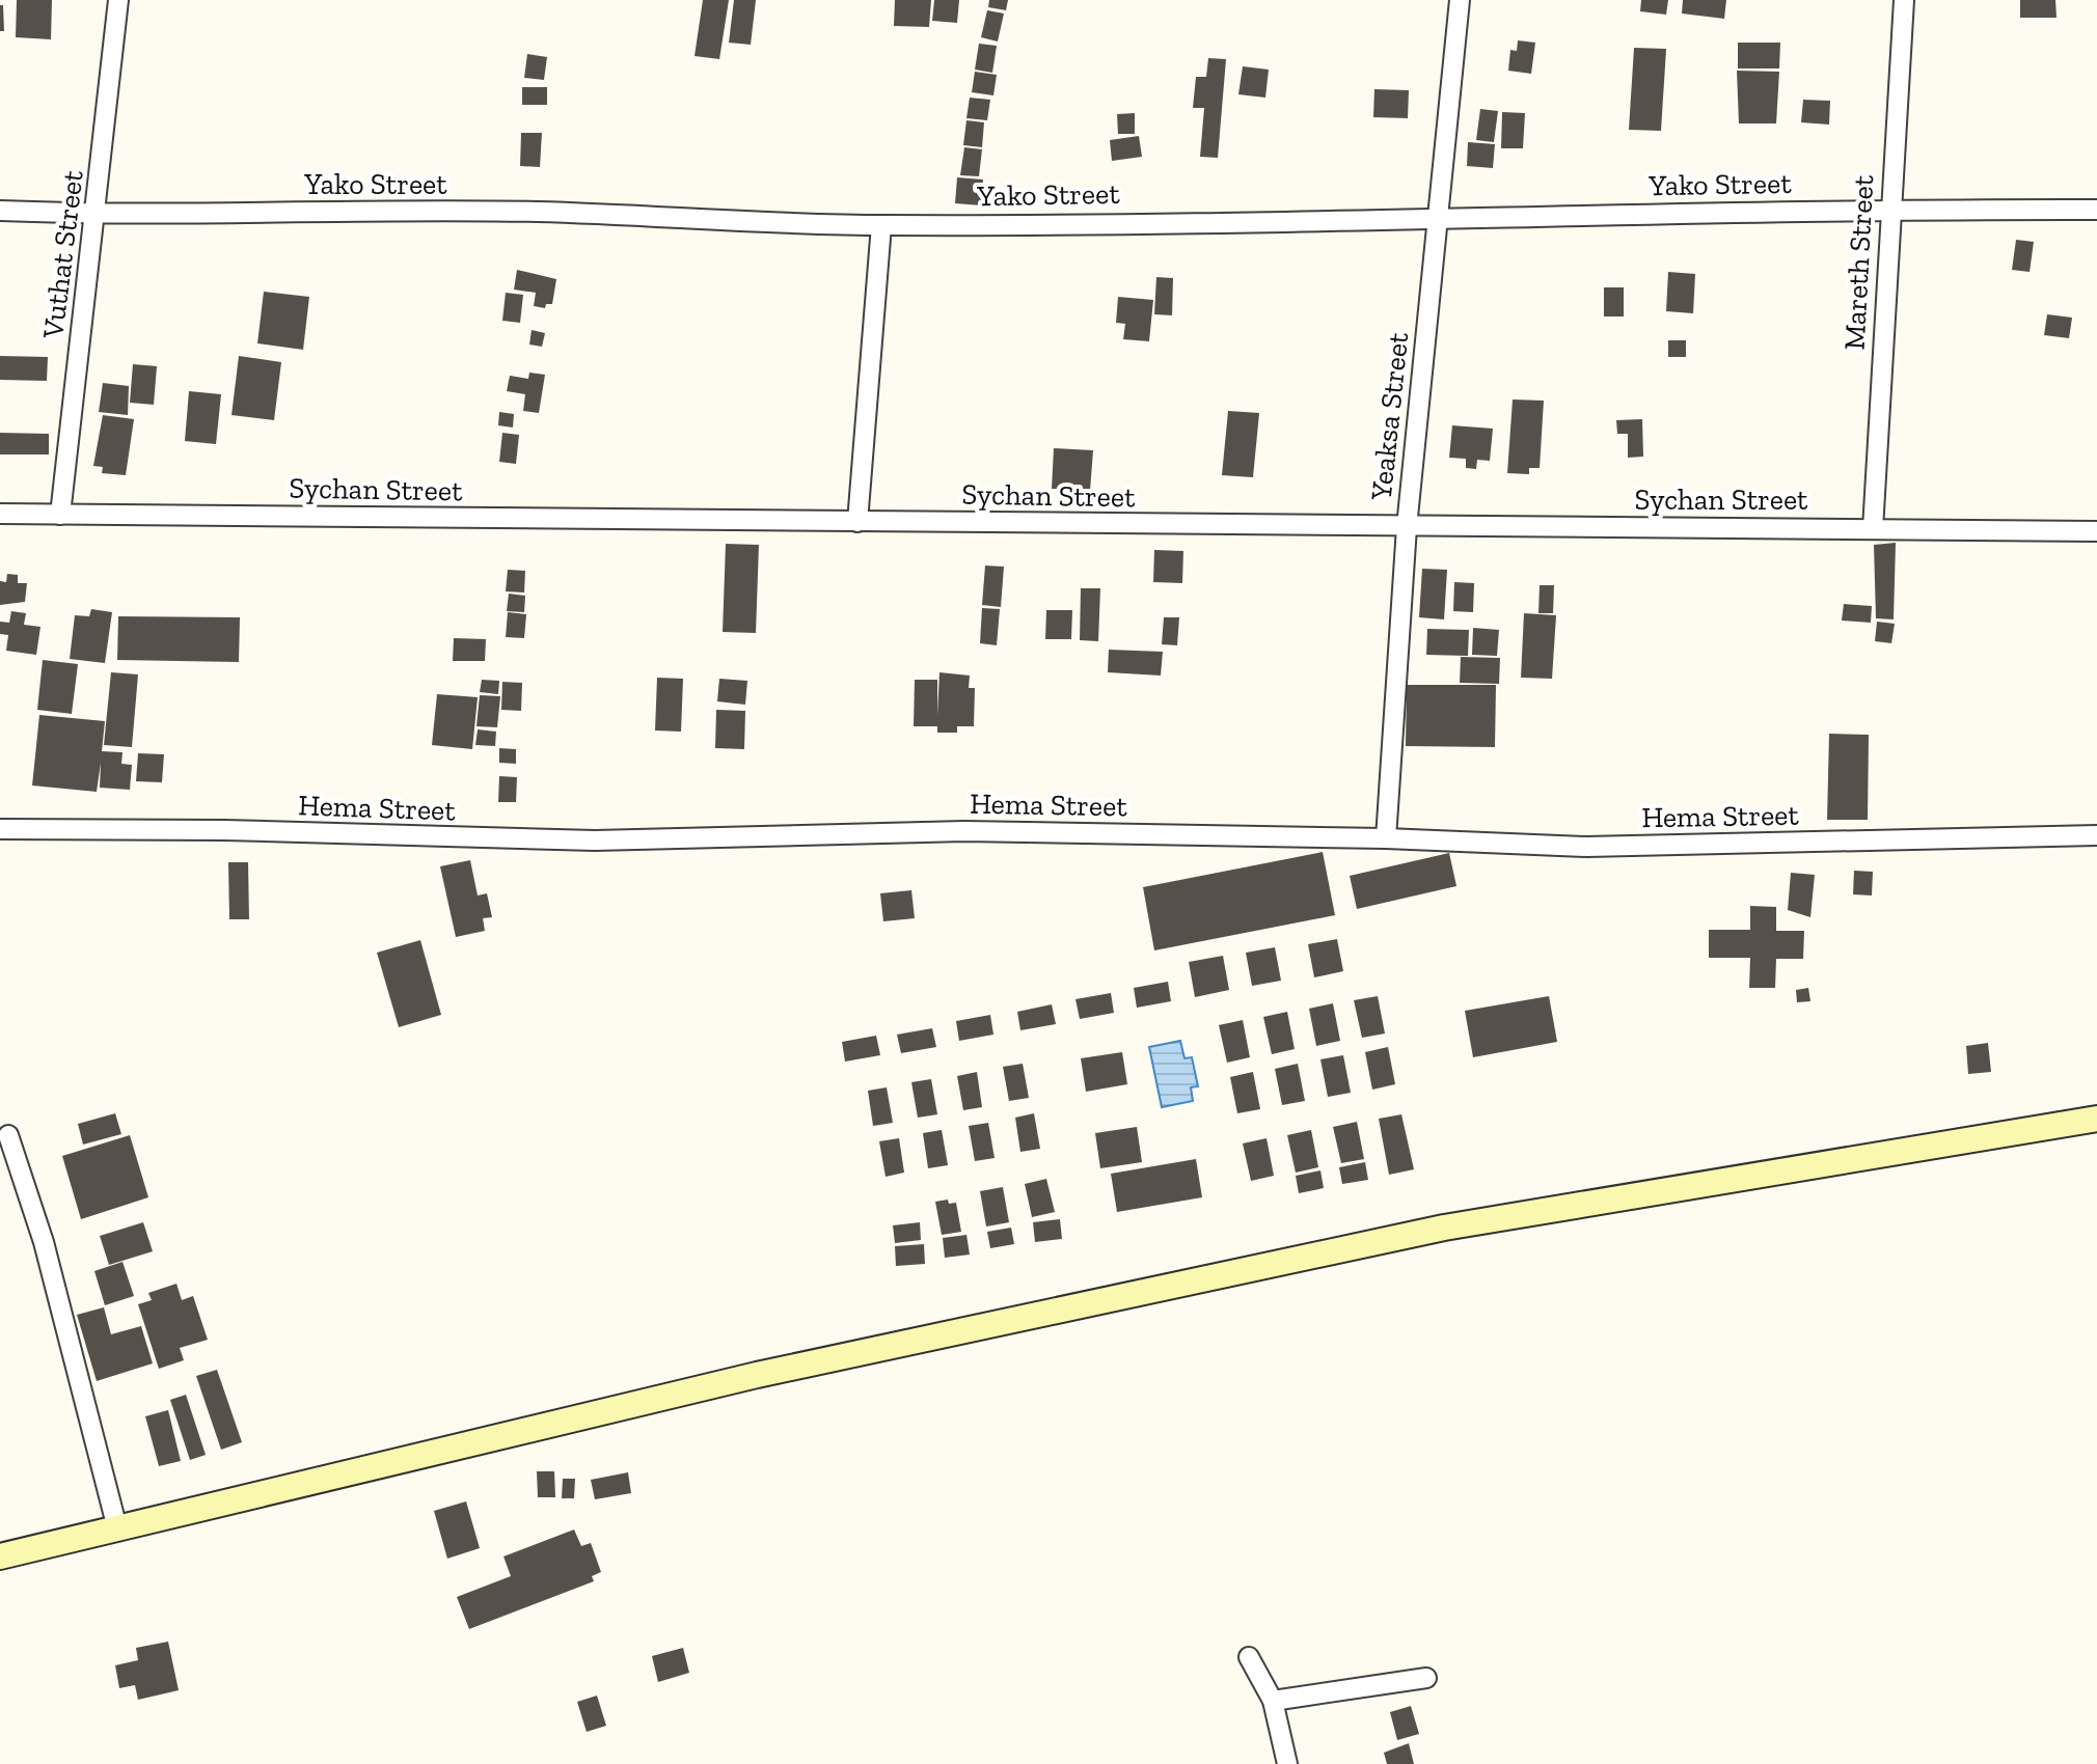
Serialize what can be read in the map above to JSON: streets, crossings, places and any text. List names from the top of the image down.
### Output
{
  "streets": {
    "street": [
      "Yako Street",
      "Vuthat Street",
      "Mareth Street",
      "Yeaksa Street",
      "Sychan Street",
      "Hema Street"
    ]
  },
  "crossings": [
    ["Yako Street", "Vuthat Street"],
    ["Yako Street", "Mareth Street"],
    ["Yako Street", "Yeaksa Street"],
    ["Vuthat Street", "Sychan Street"],
    ["Mareth Street", "Sychan Street"],
    ["Yeaksa Street", "Sychan Street"],
    ["Yeaksa Street", "Hema Street"]
  ]
}
